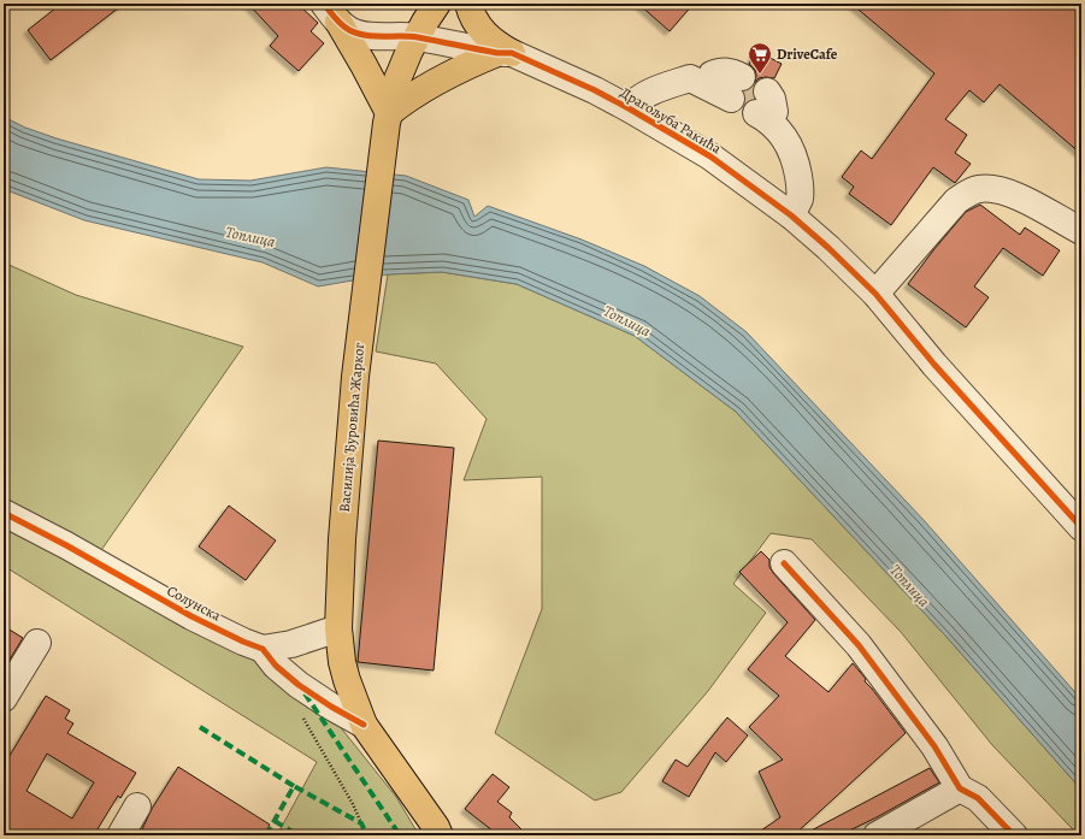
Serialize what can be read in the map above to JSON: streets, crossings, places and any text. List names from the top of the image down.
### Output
{
  "streets": {
    "main road": ["Василија Ђуровића Жарког"],
    "street": ["Драгољуба Ракића", "Солунска"]
  },
  "crossings": [
    ["Драгољуба Ракића", "Василија Ђуровића Жарког"],
    ["Василија Ђуровића Жарког", "Солунска"]
  ],
  "water": ["Топлица"],
  "places": {
    "supermarket": ["DriveCafe"]
  }
}
